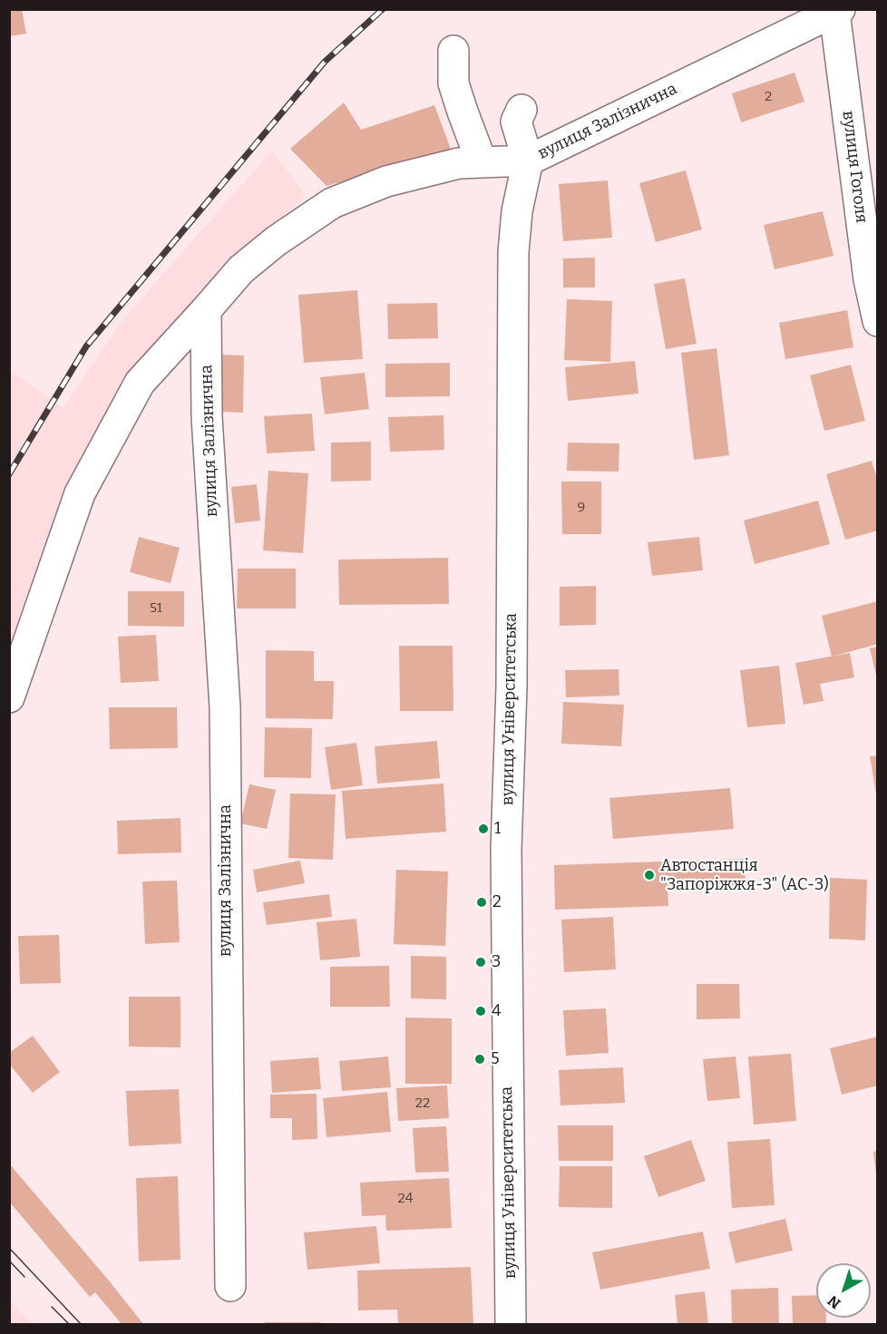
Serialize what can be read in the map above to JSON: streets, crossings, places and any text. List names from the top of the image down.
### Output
{
  "streets": {
    "street": ["вулиця Залізнична", "вулиця Гоголя", "вулиця Університетська"]
  },
  "crossings": [
    ["вулиця Залізнична", "вулиця Гоголя"],
    ["вулиця Залізнична", "вулиця Університетська"]
  ],
  "places": [
    "1",
    "Автостанція \"Запоріжжя-3\" (АС-3)",
    "2",
    "3",
    "4",
    "5"
  ],
  "house_numbers": [
    "2",
    "9",
    "51",
    "22",
    "24"
  ],
  "north": "bottom left"
}
